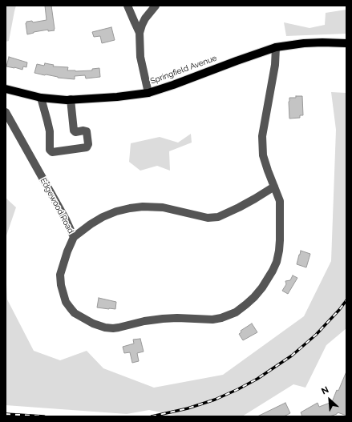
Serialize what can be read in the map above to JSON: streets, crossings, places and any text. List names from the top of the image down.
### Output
{
  "streets": {
    "main road": ["Springfield Avenue"],
    "street": ["Edgewood Road"]
  },
  "crossings": [
    ["Springfield Avenue", "Edgewood Road"]
  ],
  "north": "top left"
}
